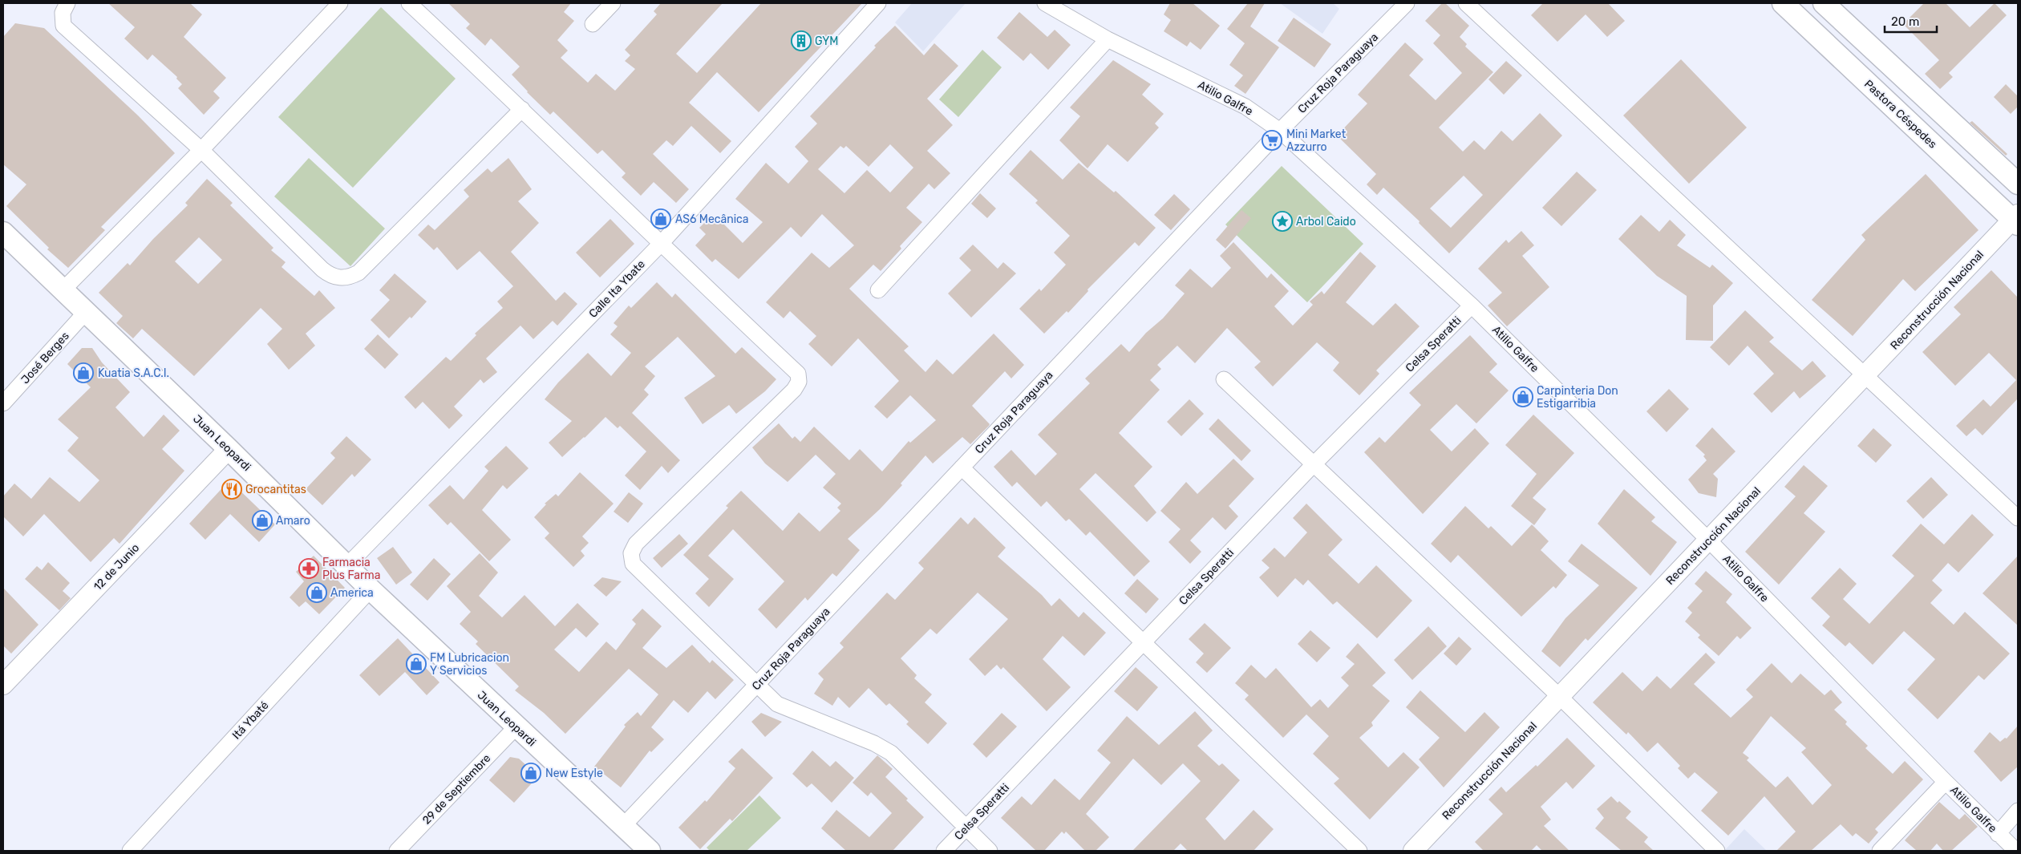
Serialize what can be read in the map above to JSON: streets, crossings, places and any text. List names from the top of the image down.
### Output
{
  "streets": {
    "main road": ["Pastora Céspedes", "Juan Leopardi"],
    "street": [
      "Cruz Roja Paraguaya",
      "Atilio Galfre",
      "Calle Ita Ybate",
      "Reconstrucción Nacional",
      "Celsa Speratti",
      "José Berges",
      "12 de Junio",
      "Itá Ybaté",
      "29 de Septiembre"
    ]
  },
  "crossings": [
    ["Cruz Roja Paraguaya", "Atilio Galfre"],
    ["Cruz Roja Paraguaya", "Juan Leopardi"],
    ["Atilio Galfre", "Reconstrucción Nacional"],
    ["Atilio Galfre", "Celsa Speratti"],
    ["Pastora Céspedes", "Reconstrucción Nacional"],
    ["Calle Ita Ybate", "Juan Leopardi"],
    ["José Berges", "Juan Leopardi"],
    ["Juan Leopardi", "12 de Junio"],
    ["Juan Leopardi", "Itá Ybaté"],
    ["Juan Leopardi", "29 de Septiembre"]
  ],
  "places": {
    "building": ["GYM"],
    "supermarket": ["Mini Market Azzurro"],
    "shop": [
      "AS6 Mecânica",
      "Kuatia S.A.C.I.",
      "Carpinteria Don Estigarribia",
      "Amaro",
      "America",
      "FM Lubricacion Y Servicios",
      "New Estyle"
    ],
    "place": ["Arbol Caido"],
    "restaurant": ["Grocantitas"],
    "pharmacy": ["Farmacia Plus Farma"]
  },
  "scale_bar": "20 m"
}
